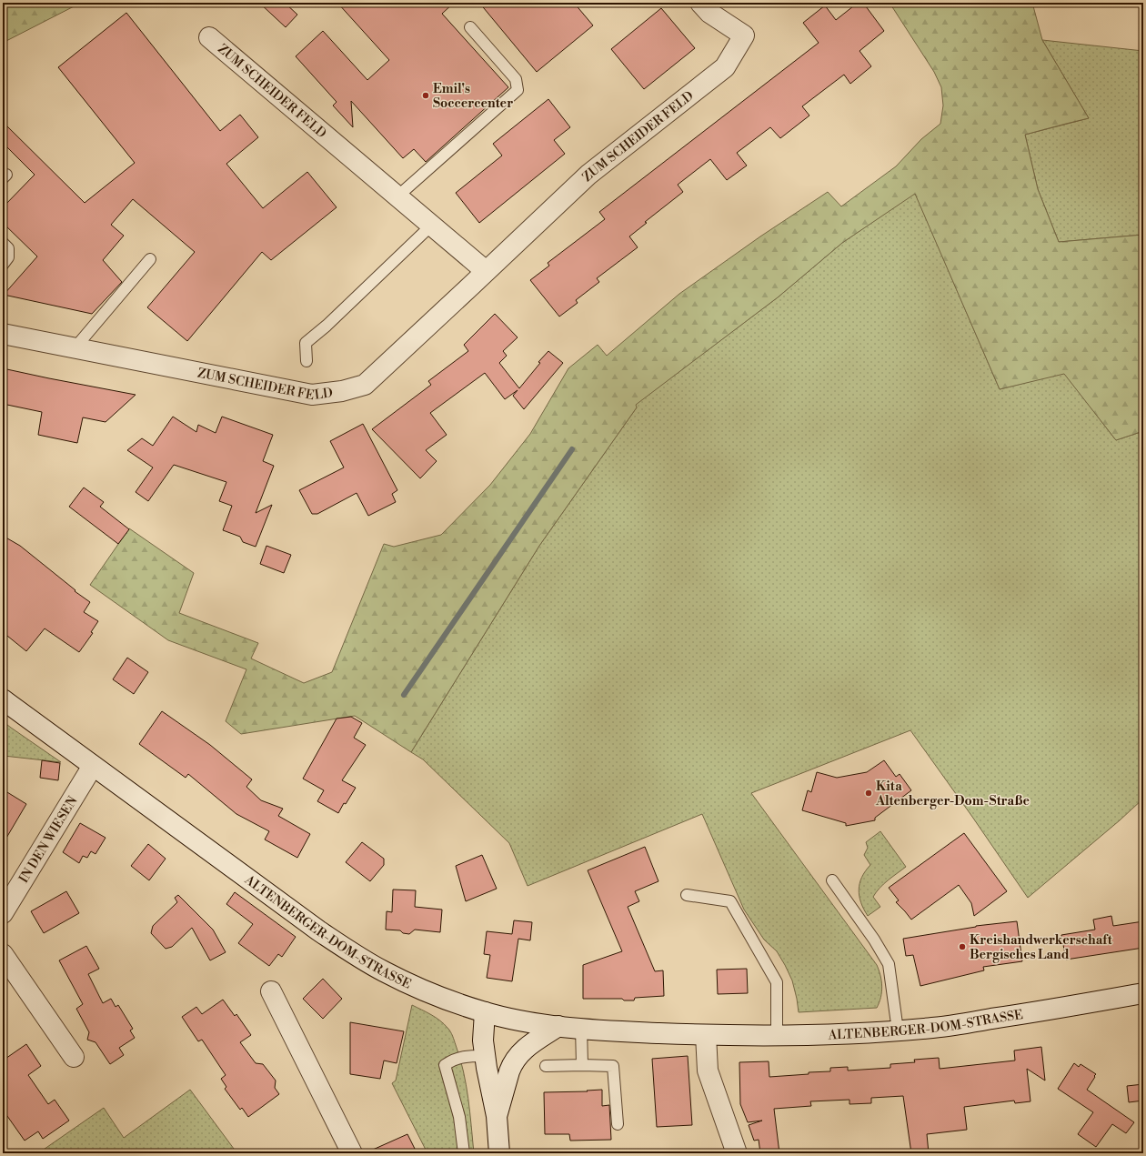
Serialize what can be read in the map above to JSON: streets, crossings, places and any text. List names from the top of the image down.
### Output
{
  "streets": {
    "street": ["ZUM SCHEIDER FELD", "IN DEN WIESEN", "ALTENBERGER-DOM-STRASSE"]
  },
  "crossings": [
    ["IN DEN WIESEN", "ALTENBERGER-DOM-STRASSE"]
  ],
  "places": ["Emil's Soccercenter", "Kita Altenberger-Dom-Straße", "Kreishandwerkerschaft Bergisches Land"]
}
